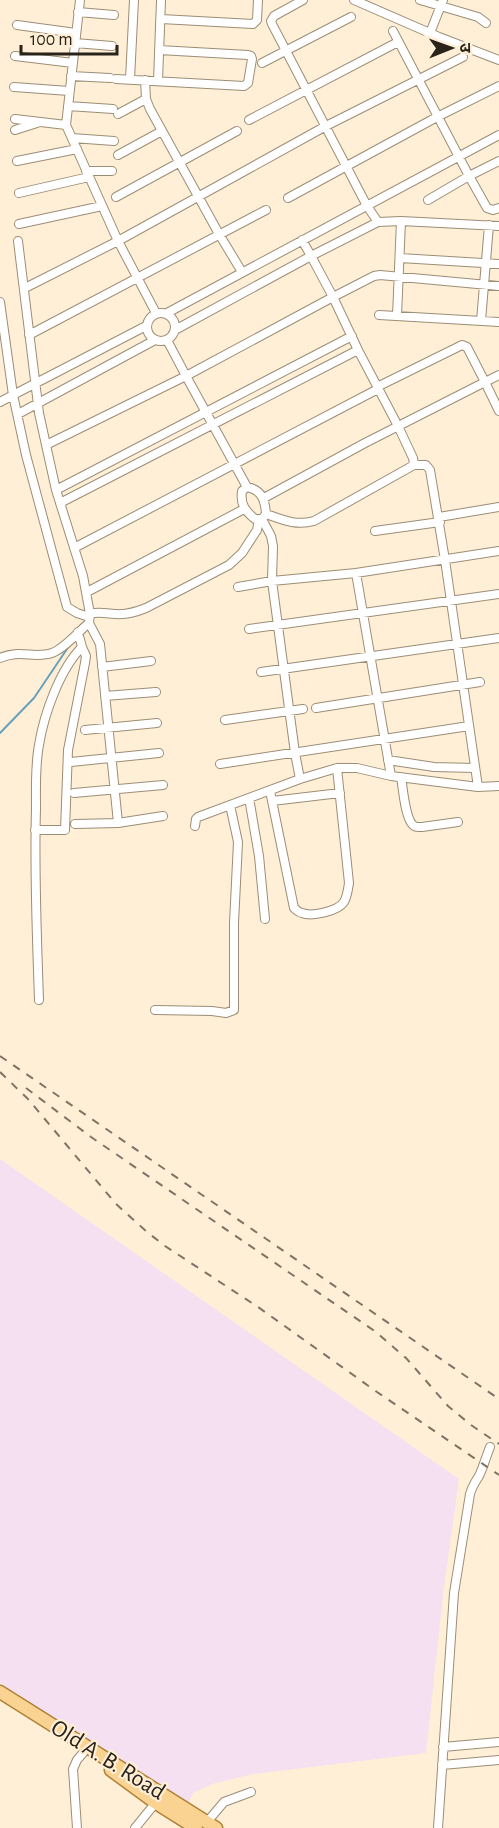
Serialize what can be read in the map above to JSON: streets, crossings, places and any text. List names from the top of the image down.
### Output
{
  "streets": {
    "main road": ["Old A. B. Road"]
  },
  "scale_bar": "100 m",
  "north": "right"
}
